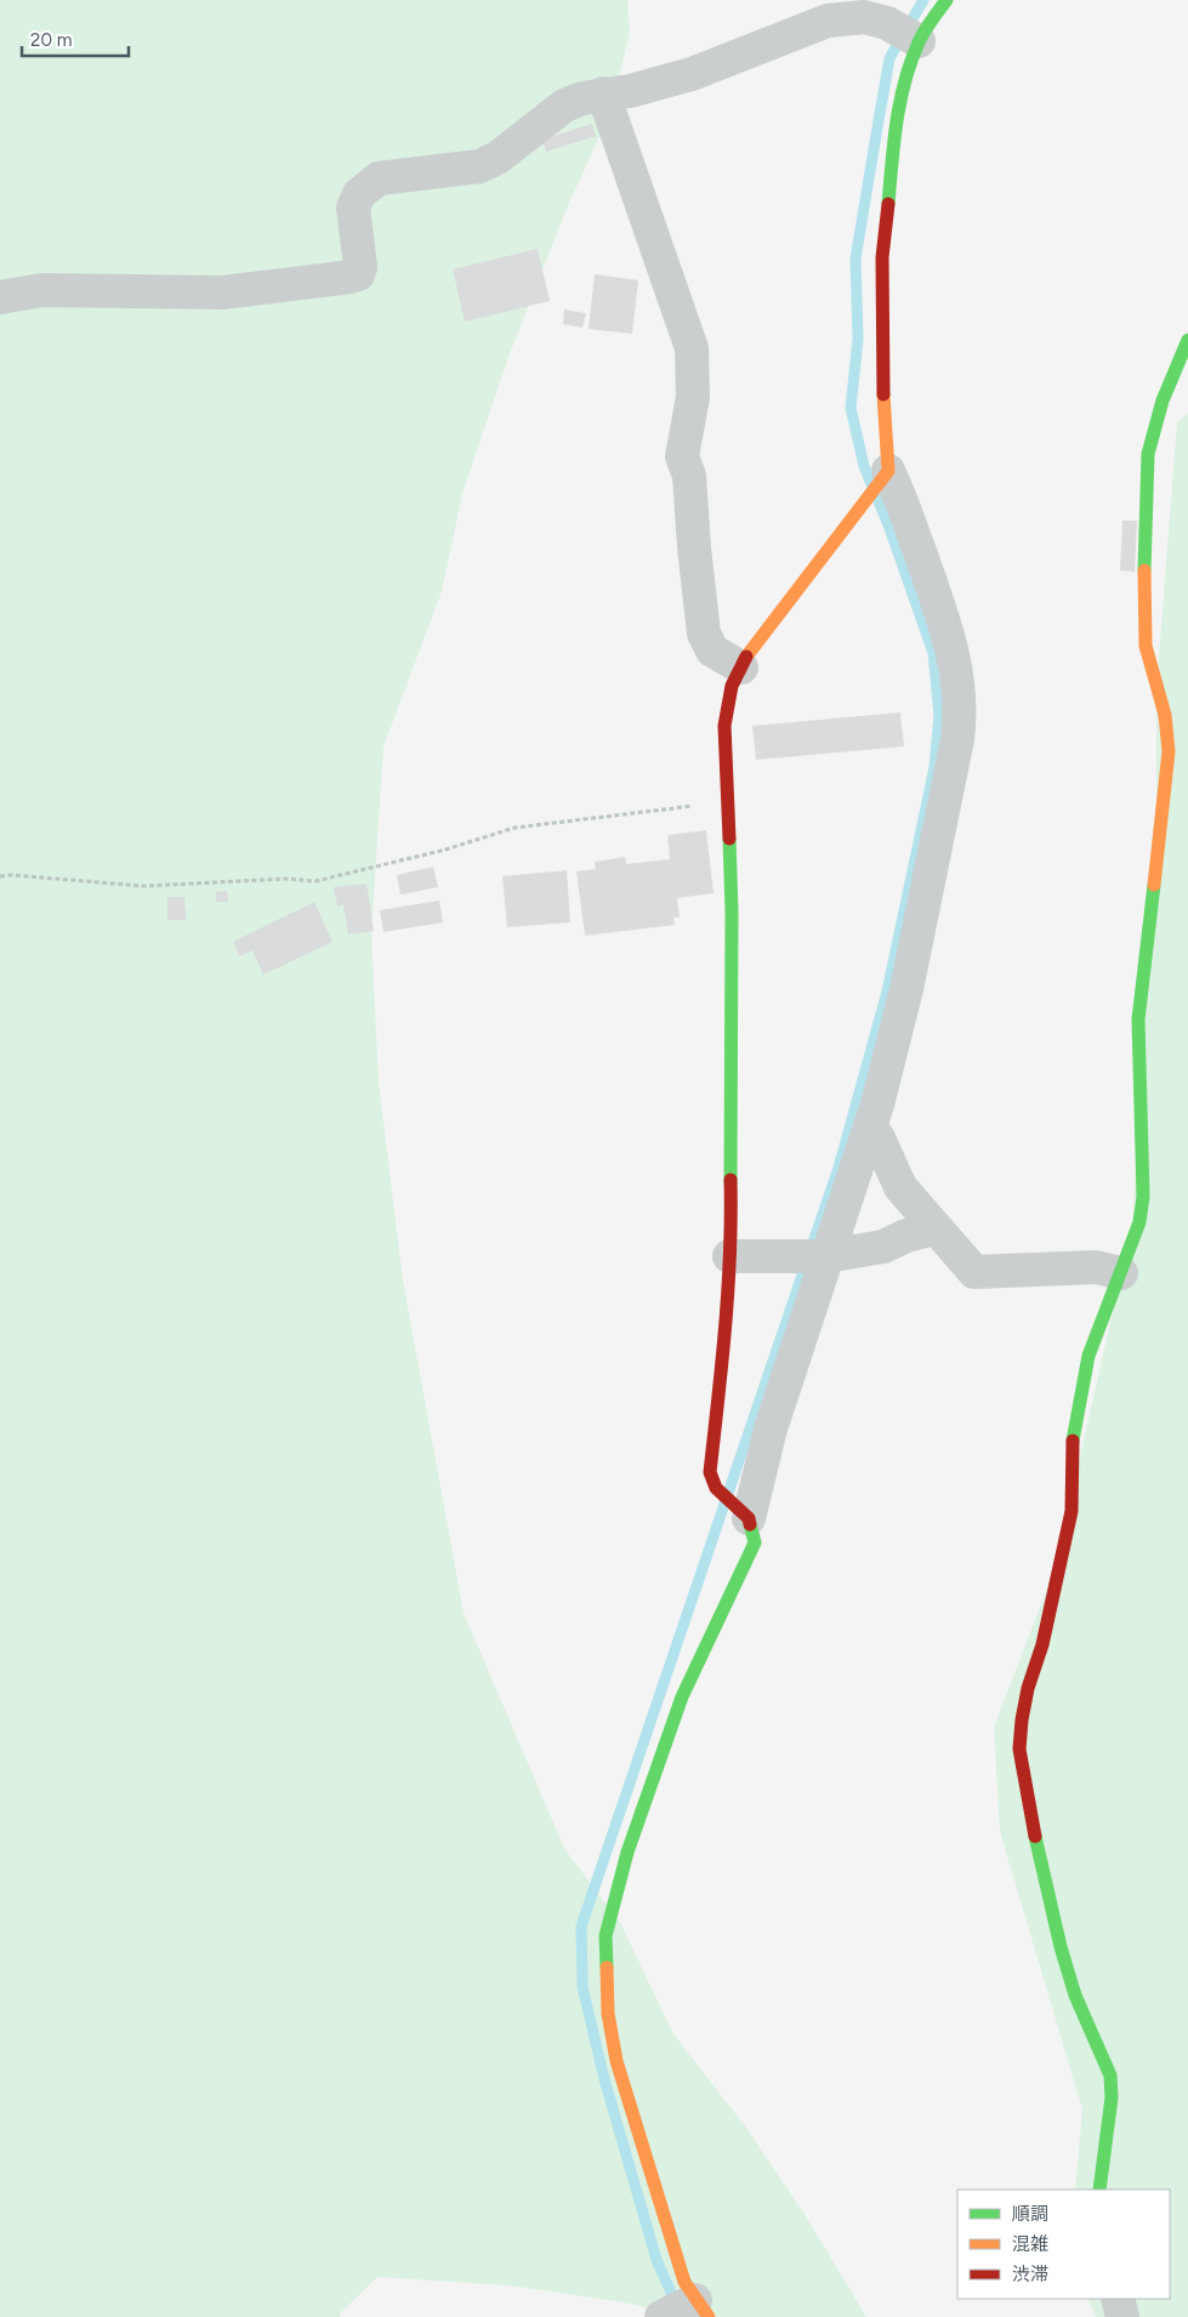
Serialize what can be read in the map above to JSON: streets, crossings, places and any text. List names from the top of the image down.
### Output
{
  "legend": ["順調", "混雑", "渋滞"],
  "scale_bar": "20 m"
}
